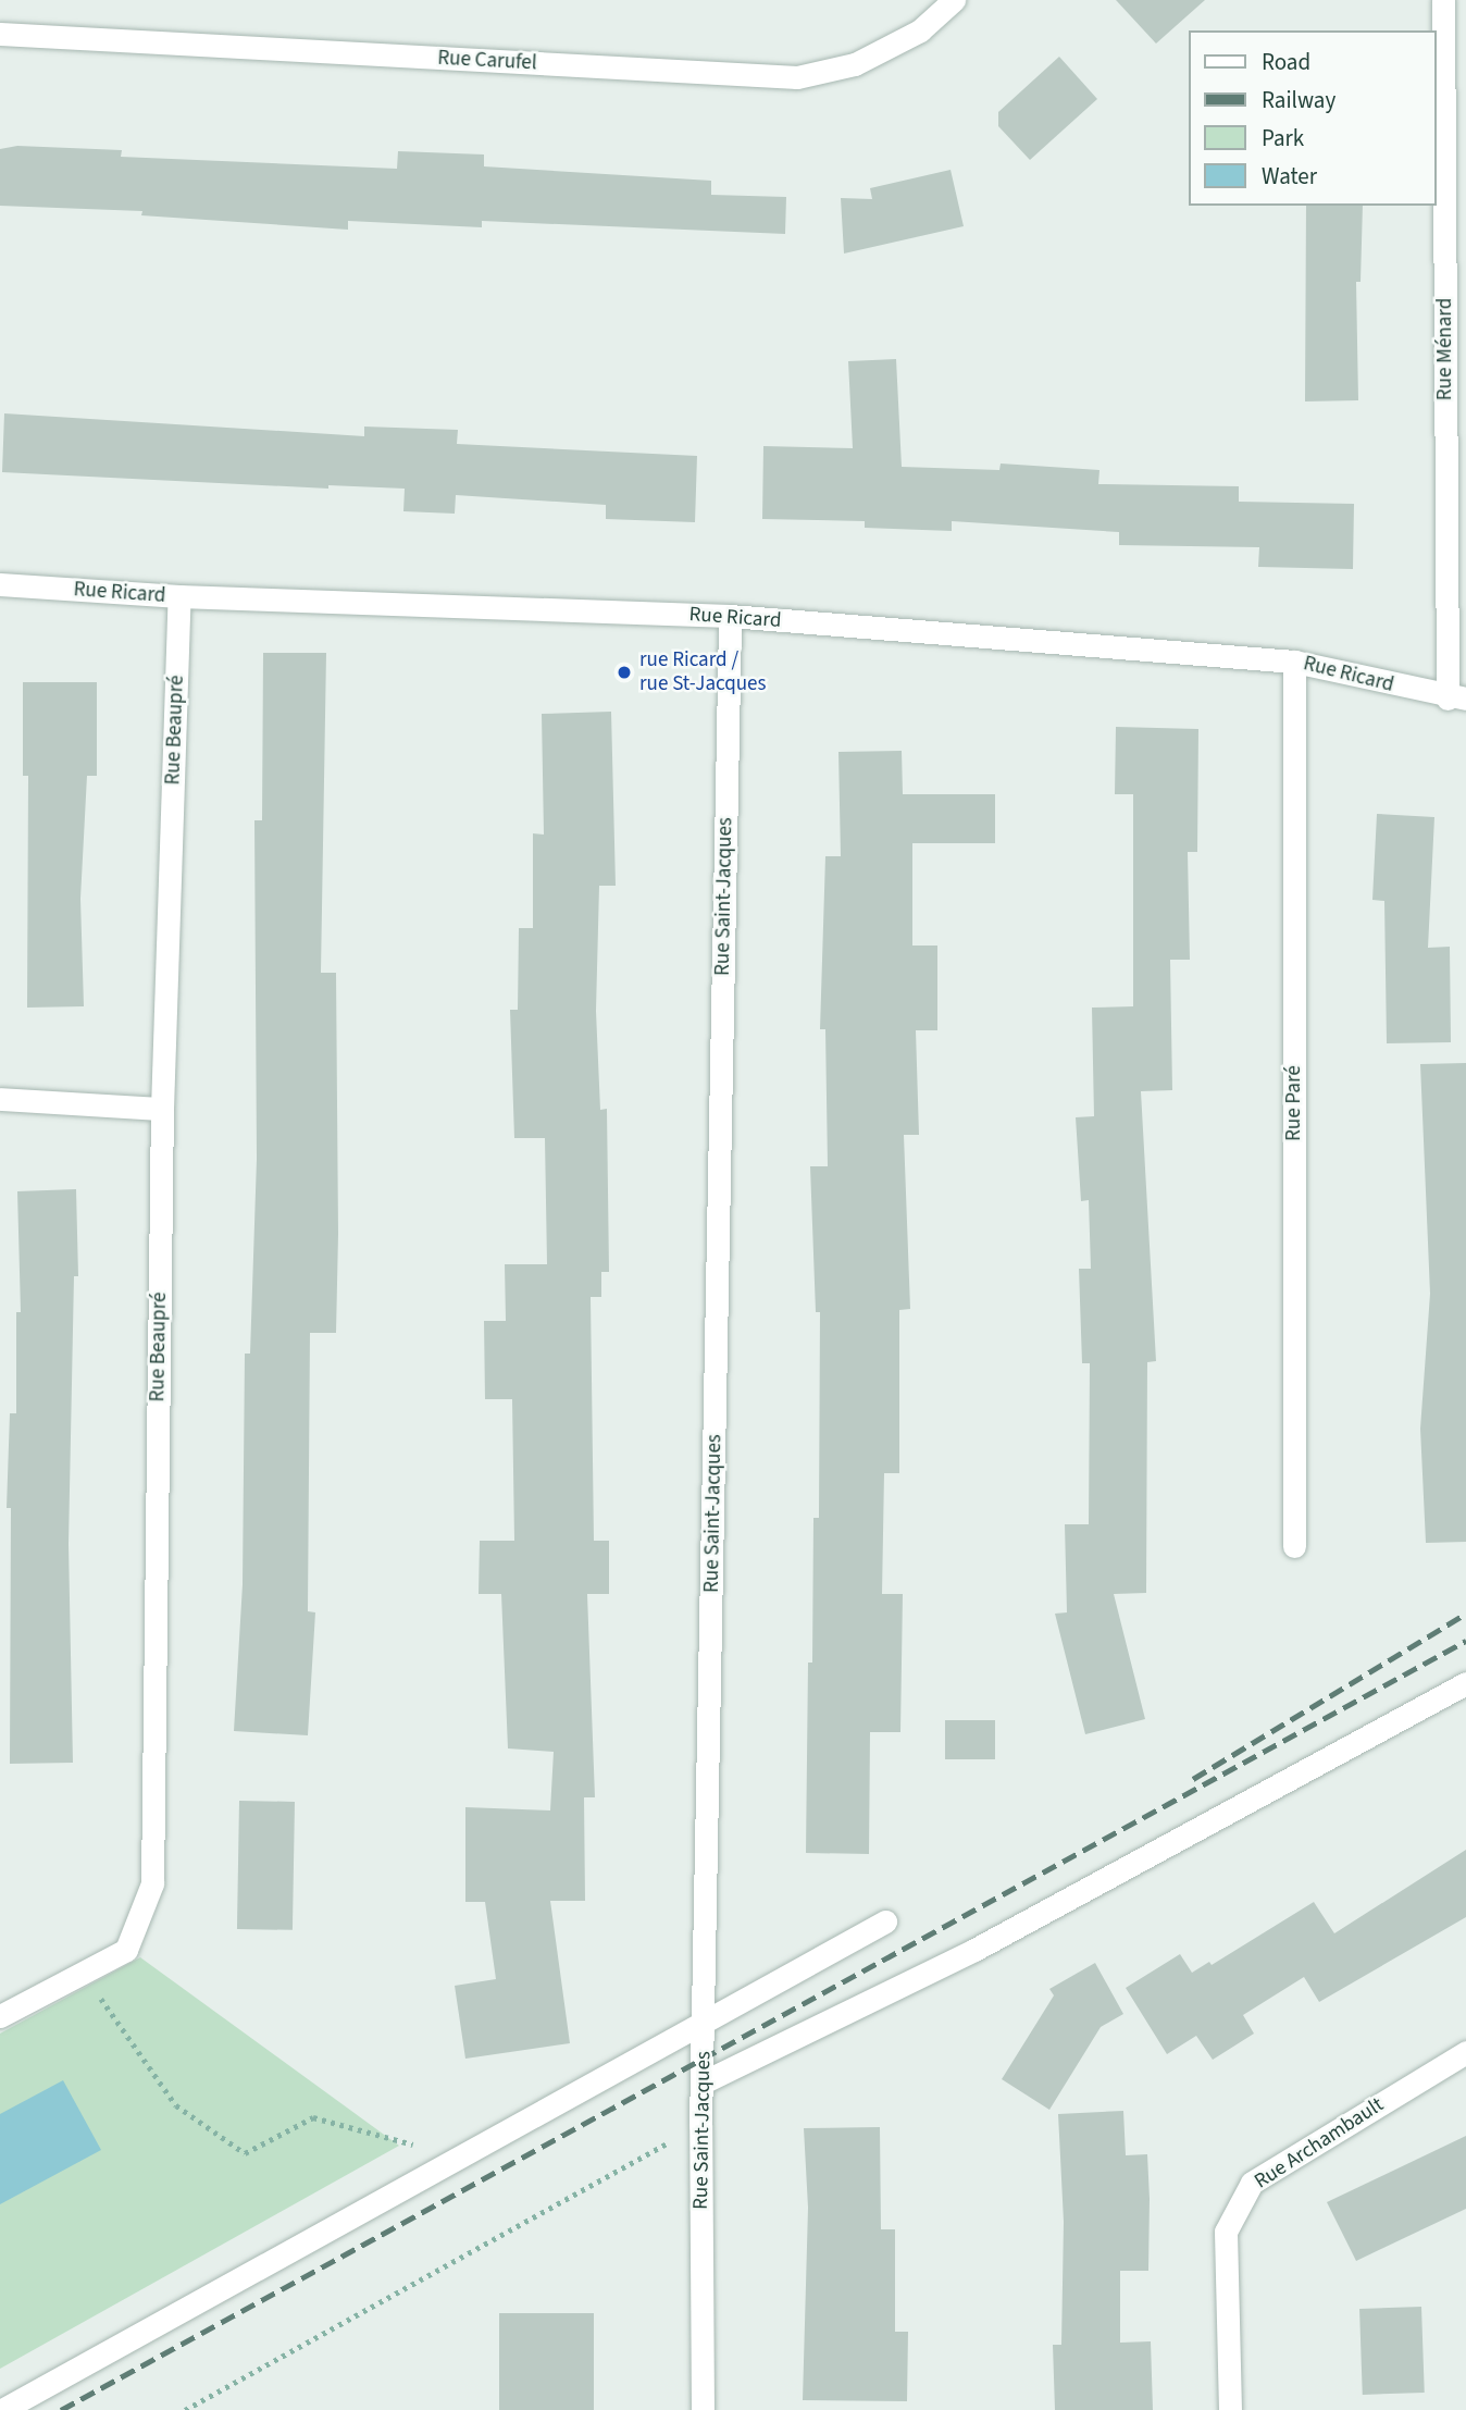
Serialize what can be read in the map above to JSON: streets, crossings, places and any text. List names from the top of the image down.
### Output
{
  "streets": {
    "street": [
      "Rue Carufel",
      "Rue Ménard",
      "Rue Ricard",
      "Rue Beaupré",
      "Rue Saint-Jacques",
      "Rue Paré",
      "Rue Archambault"
    ]
  },
  "crossings": [
    ["Rue Ménard", "Rue Ricard"],
    ["Rue Ricard", "Rue Beaupré"],
    ["Rue Ricard", "Rue Saint-Jacques"],
    ["Rue Ricard", "Rue Paré"]
  ],
  "places": ["rue Ricard / rue St-Jacques"],
  "legend": [
    "Road",
    "Railway",
    "Park",
    "Water"
  ]
}
